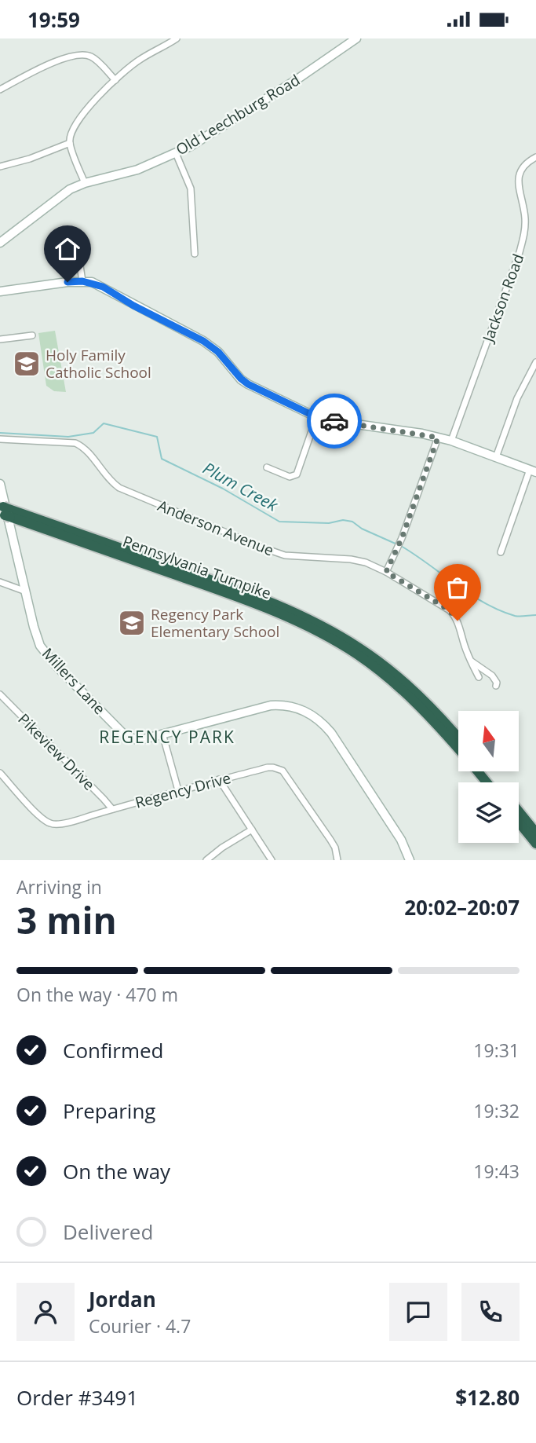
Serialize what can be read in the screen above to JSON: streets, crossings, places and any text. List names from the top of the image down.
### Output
{
  "streets": {
    "highway": ["Pennsylvania Turnpike"],
    "street": [
      "Old Leechburg Road",
      "Jackson Road",
      "Anderson Avenue",
      "Millers Lane",
      "Pikeview Drive",
      "Regency Drive"
    ]
  },
  "crossings": [
    ["Pikeview Drive", "Regency Drive"]
  ],
  "districts": ["REGENCY PARK"],
  "water": ["Plum Creek"],
  "places": {
    "school or university": ["Holy Family Catholic School", "Regency Park Elementary School"]
  },
  "north": "top",
  "page": {
    "status": "19:59",
    "heading": ["3 min", "Arriving in", "20:02–20:07"],
    "panel": [
      "Jordan",
      "Courier · 4.7",
      "Order #3491",
      "$12.80"
    ],
    "bar": "On the way · 470 m",
    "list": [
      ["Confirmed", "19:31"],
      ["Preparing", "19:32"],
      ["On the way", "19:43"],
      "Delivered"
    ]
  }
}
